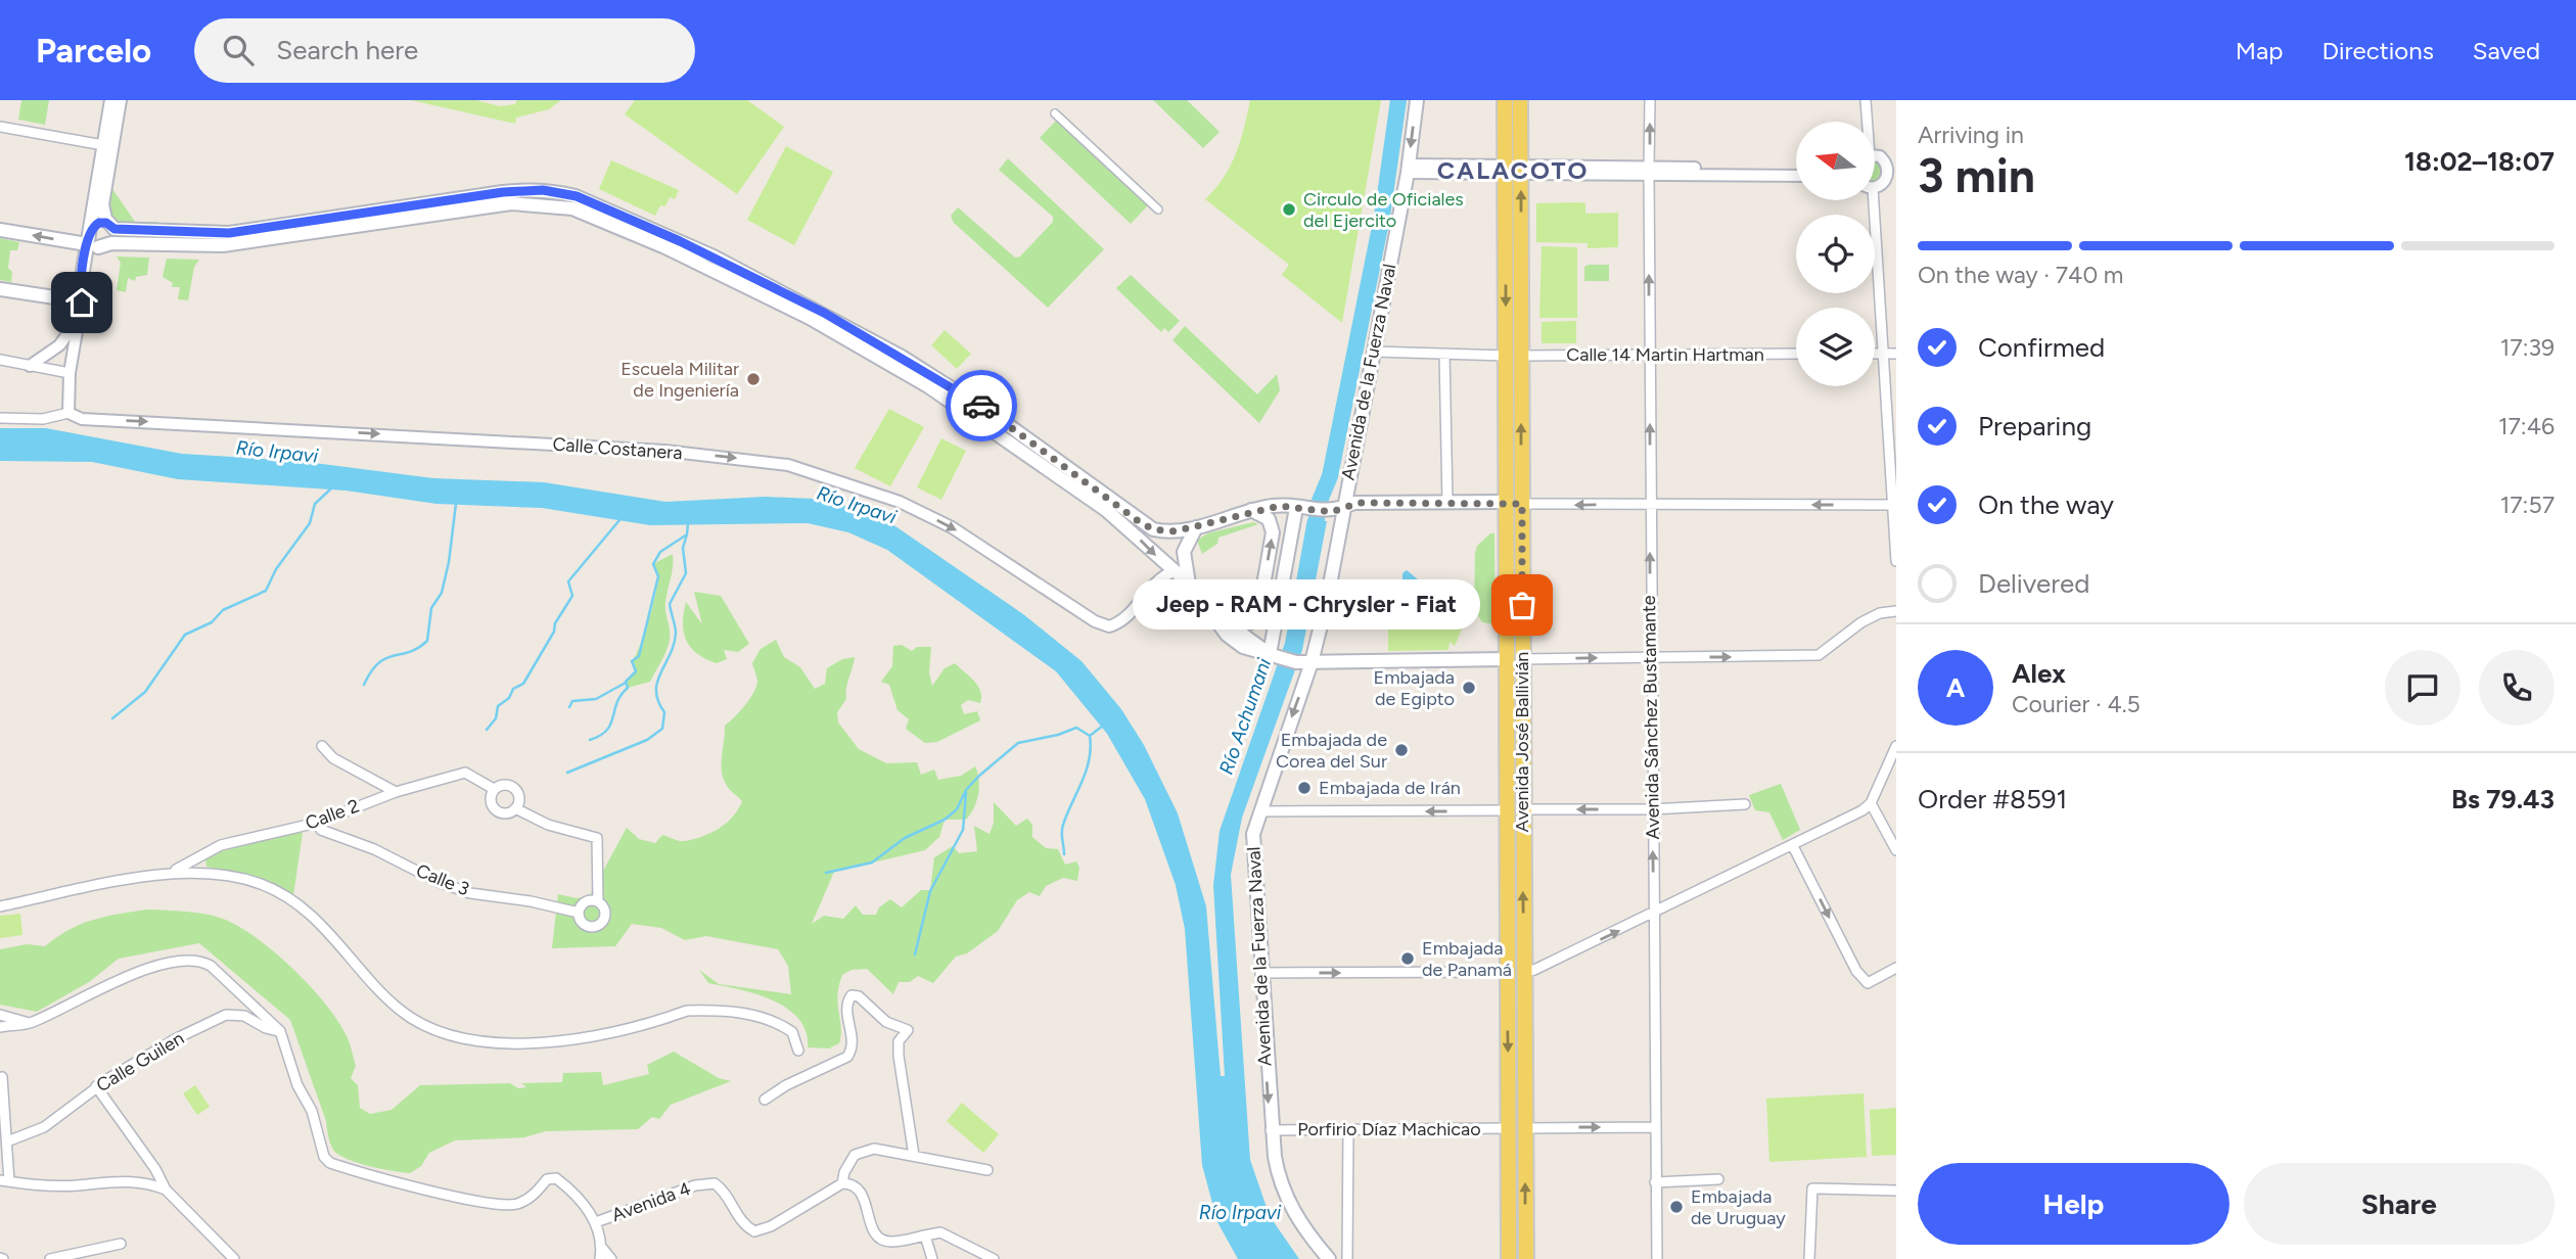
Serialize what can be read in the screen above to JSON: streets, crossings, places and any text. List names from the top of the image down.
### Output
{
  "streets": {
    "main road": ["Avenida de la Fuerza Naval", "Avenida José Ballivián"],
    "street": [
      "Calle 14 Martin Hartman",
      "Calle Costanera",
      "Avenida Sánchez Bustamante",
      "Calle 2",
      "Calle 3",
      "Calle Guilen",
      "Porfirio Díaz Machicao",
      "Avenida 4"
    ]
  },
  "crossings": [
    ["Calle 14 Martin Hartman", "Avenida Sánchez Bustamante"],
    ["Calle 14 Martin Hartman", "Avenida José Ballivián"],
    ["Avenida de la Fuerza Naval", "Porfirio Díaz Machicao"],
    ["Avenida José Ballivián", "Porfirio Díaz Machicao"],
    ["Calle 2", "Calle 3"]
  ],
  "one_way": ["Calle Costanera", "Avenida Sánchez Bustamante"],
  "districts": ["CALACOTO"],
  "water": ["Río Irpavi", "Río Achumani"],
  "places": [
    "Circulo de Oficiales del Ejercito",
    "Escuela Militar de Ingeniería",
    "Jeep - RAM - Chrysler - Fiat",
    "Embajada de Egipto",
    "Embajada de Corea del Sur",
    "Embajada de Irán",
    "Embajada de Panamá",
    "Embajada de Uruguay"
  ],
  "north": "left",
  "page": {
    "header": "Parcelo",
    "search": "Search here",
    "nav": ["Map", "Directions", "Saved"],
    "heading": ["3 min", "Arriving in", "18:02–18:07"],
    "panel": [
      "Alex",
      "Courier · 4.5",
      "Order #8591",
      "Bs 79.43"
    ],
    "bar": "On the way · 740 m",
    "list": [
      ["Confirmed", "17:39"],
      ["Preparing", "17:46"],
      ["On the way", "17:57"],
      "Delivered"
    ],
    "bubble": "Jeep - RAM - Chrysler - Fiat",
    "round": "A",
    "buttons": ["Help", "Share"]
  }
}
